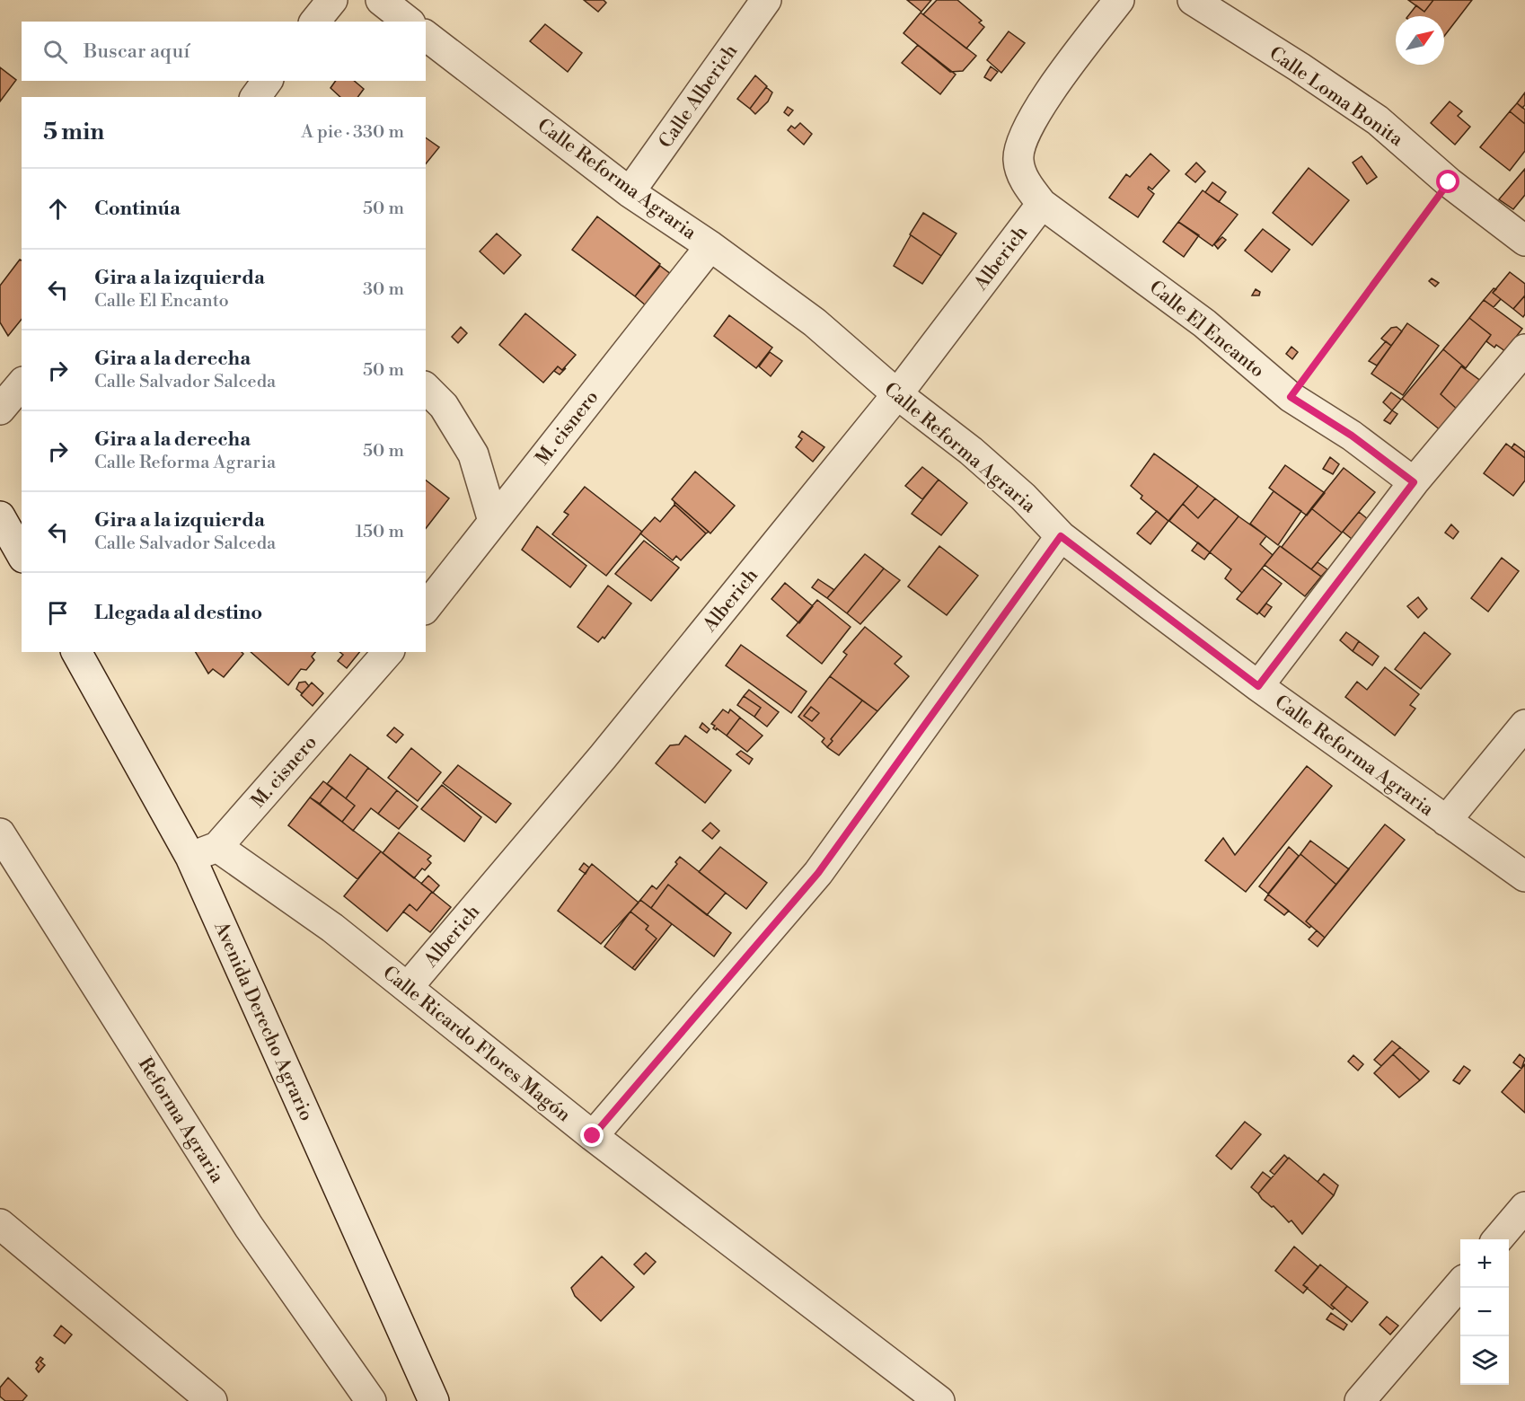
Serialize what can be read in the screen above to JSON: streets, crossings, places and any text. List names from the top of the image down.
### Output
{
  "streets": {
    "street": [
      "Calle Alberich",
      "Calle Loma Bonita",
      "Calle Reforma Agraria",
      "Alberich",
      "Calle El Encanto",
      "M. cisnero",
      "Avenida Derecho Agrario",
      "Calle Ricardo Flores Magón",
      "Reforma Agraria"
    ]
  },
  "crossings": [
    ["Calle Alberich", "Calle Reforma Agraria"],
    ["Calle Reforma Agraria", "Alberich"],
    ["Calle Reforma Agraria", "M. cisnero"],
    ["Alberich", "Calle El Encanto"],
    ["Alberich", "Calle Ricardo Flores Magón"],
    ["M. cisnero", "Avenida Derecho Agrario"],
    ["M. cisnero", "Calle Ricardo Flores Magón"],
    ["Avenida Derecho Agrario", "Calle Ricardo Flores Magón"]
  ],
  "north": "top right",
  "page": {
    "search": "Buscar aquí",
    "heading": ["5 min", "A pie · 330 m"],
    "list": [
      ["Continúa", "50 m"],
      ["Gira a la izquierda", "Calle El Encanto", "30 m"],
      ["Gira a la derecha", "Calle Salvador Salceda", "50 m"],
      ["Gira a la derecha", "Calle Reforma Agraria", "50 m"],
      ["Gira a la izquierda", "Calle Salvador Salceda", "150 m"],
      "Llegada al destino"
    ],
    "map_buttons": ["+", "−"]
  }
}
